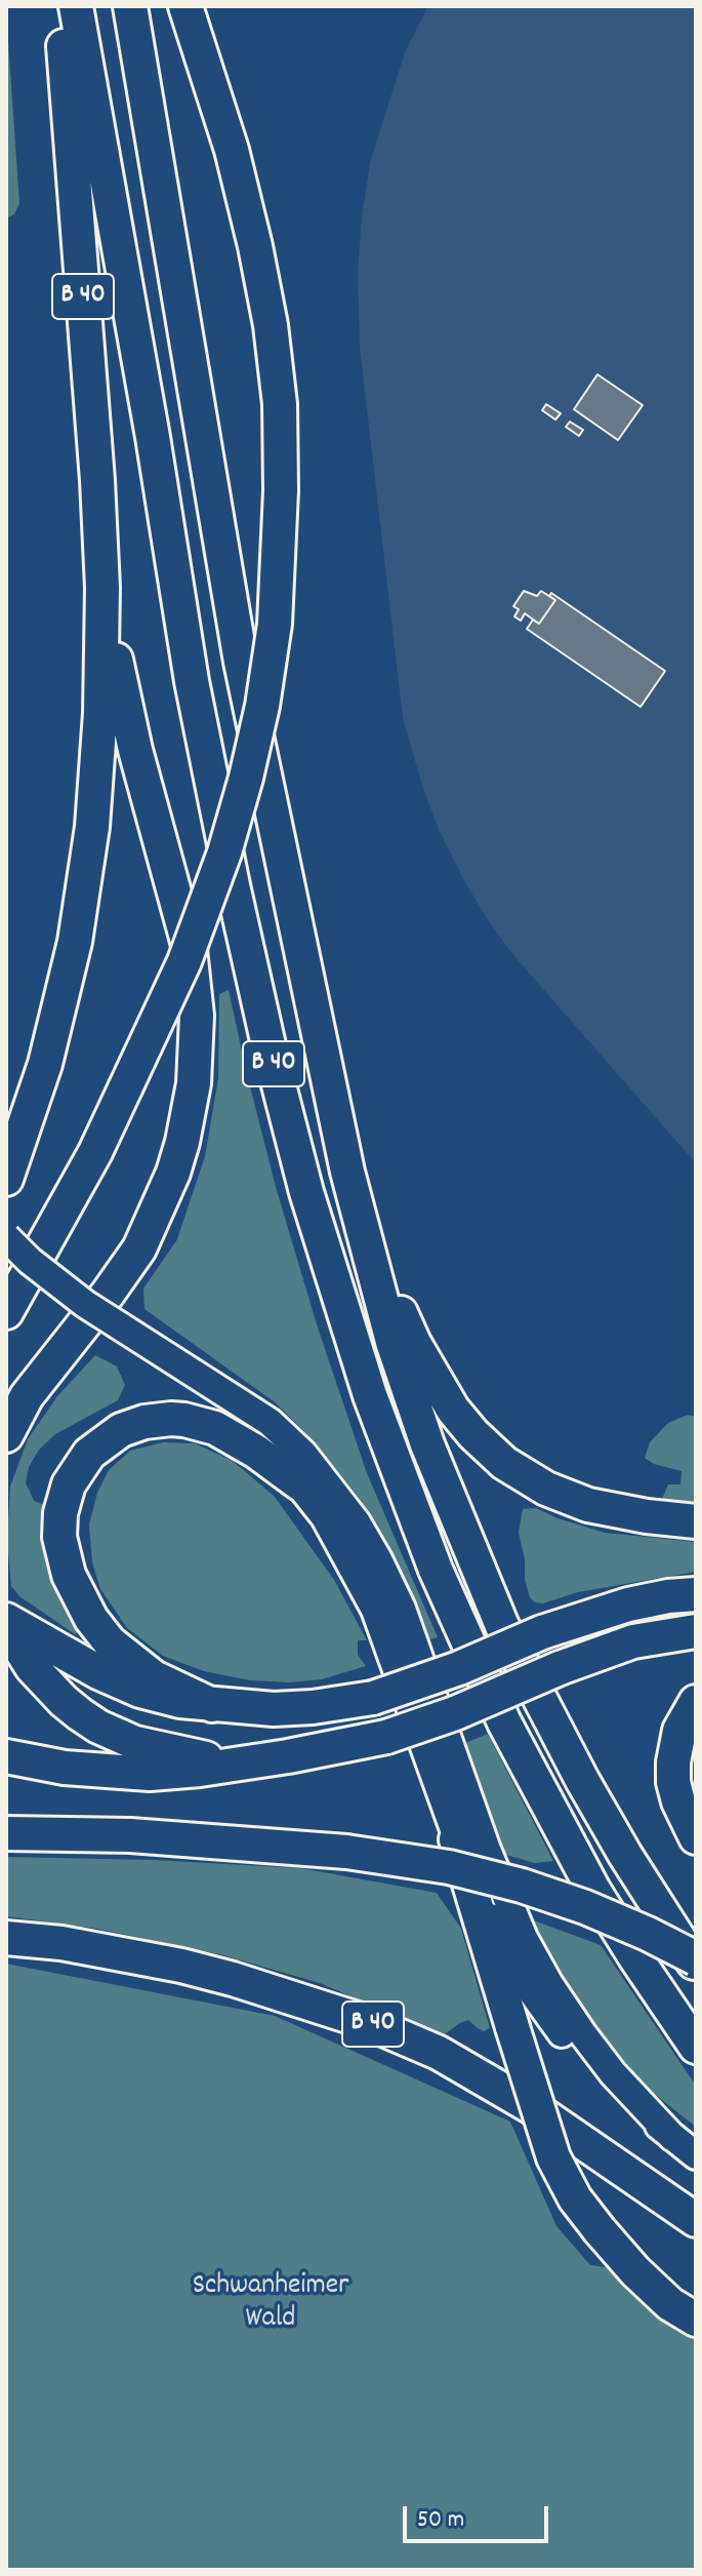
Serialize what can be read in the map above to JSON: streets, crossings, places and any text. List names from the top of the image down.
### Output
{
  "streets": {
    "highway": ["B 40"]
  },
  "parks": ["Schwanheimer Wald"],
  "scale_bar": "50 m"
}
